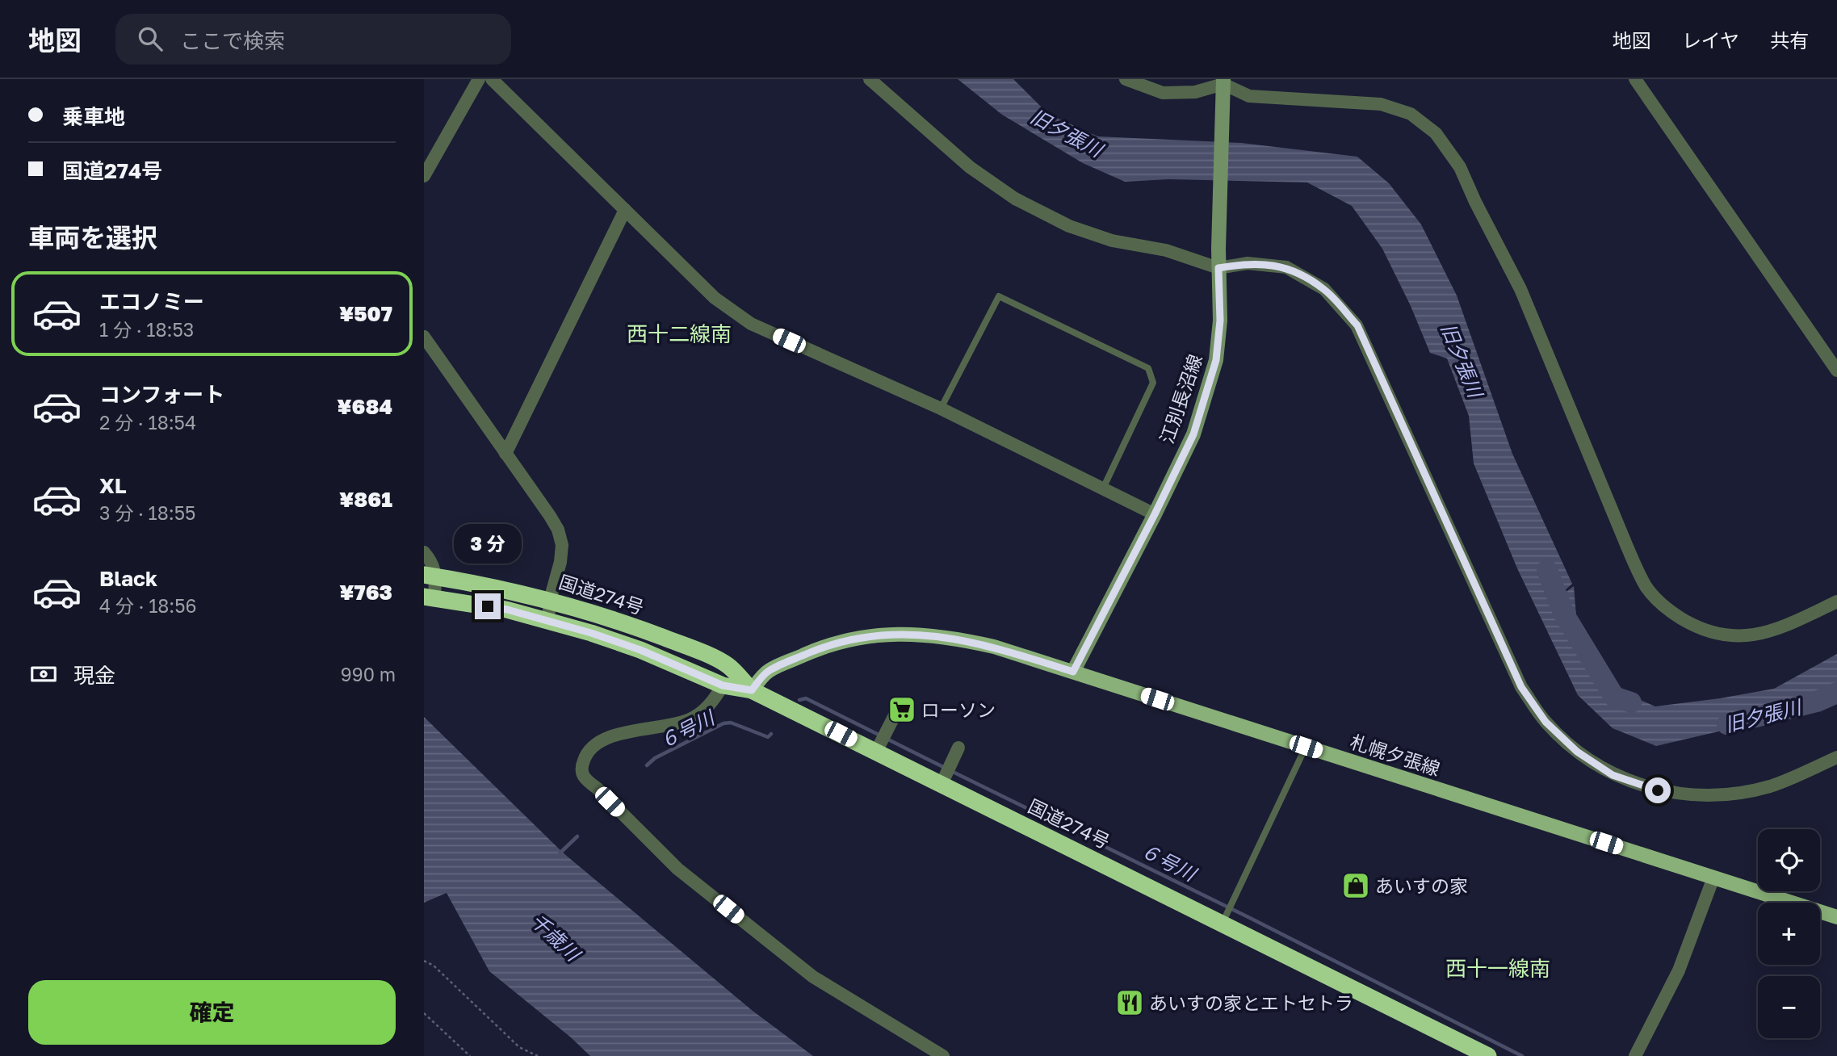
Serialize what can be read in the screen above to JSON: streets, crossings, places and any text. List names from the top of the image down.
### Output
{
  "streets": {
    "highway": ["国道274号"],
    "main road": ["江別長沼線", "札幌夕張線"]
  },
  "crossings": [
    ["江別長沼線", "札幌夕張線"],
    ["国道274号", "札幌夕張線"]
  ],
  "districts": ["西十二線南", "西十一線南"],
  "water": ["旧夕張川", "６号川", "千歳川"],
  "places": {
    "supermarket": ["ローソン"],
    "shop": ["あいすの家"],
    "restaurant": ["あいすの家とエトセトラ"]
  },
  "page": {
    "header": "地図",
    "search": "ここで検索",
    "nav": ["地図", "レイヤ", "共有"],
    "banner": ["乗車地", "国道274号"],
    "heading": "車両を選択",
    "list": [
      {
        "name": "エコノミー",
        "note": "1 分 · 18:53",
        "value": "¥507"
      },
      {
        "name": "コンフォート",
        "note": "2 分 · 18:54",
        "value": "¥684"
      },
      {
        "name": "XL",
        "note": "3 分 · 18:55",
        "value": "¥861"
      },
      {
        "name": "Black",
        "note": "4 分 · 18:56",
        "value": "¥763"
      }
    ],
    "bubble": "3 分",
    "pay": ["現金", "990 m"],
    "map_buttons": ["+", "−"],
    "buttons": "確定"
  }
}
